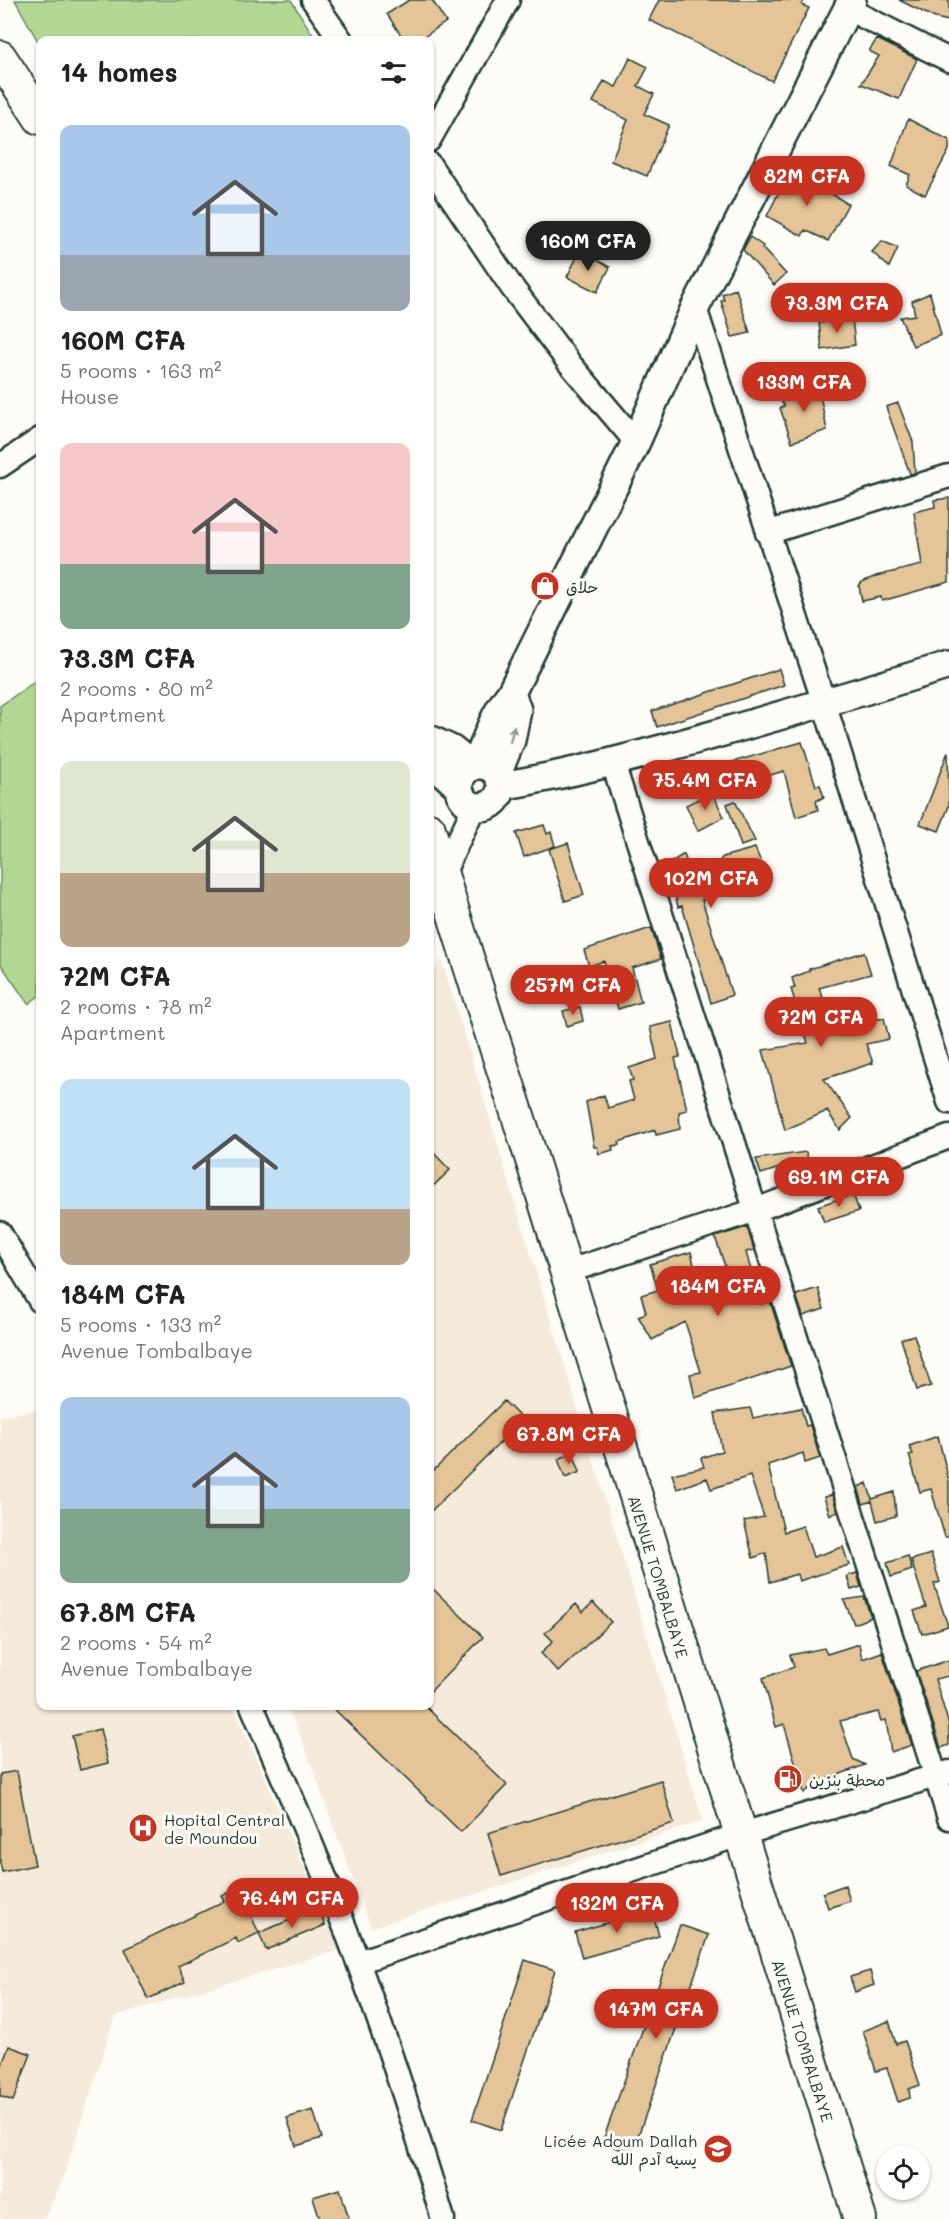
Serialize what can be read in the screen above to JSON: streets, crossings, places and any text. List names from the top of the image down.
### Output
{
  "streets": {
    "main road": ["AVENUE TOMBALBAYE"]
  },
  "places": {
    "shop": ["حلاق"],
    "fuel station": ["محطة بنزين"],
    "hospital": ["Hopital Central de Moundou"],
    "school or university": ["Licée Adoum Dallah يسيه آدم الله"]
  },
  "page": {
    "heading": "14 homes",
    "list": [
      {
        "name": "160M CFA",
        "note": "5 rooms · 163 m² · House"
      },
      {
        "name": "73.3M CFA",
        "note": "2 rooms · 80 m² · Apartment"
      },
      {
        "name": "72M CFA",
        "note": "2 rooms · 78 m² · Apartment"
      },
      {
        "name": "184M CFA",
        "note": "5 rooms · 133 m² · Avenue Tombalbaye"
      },
      {
        "name": "67.8M CFA",
        "note": "2 rooms · 54 m² · Avenue Tombalbaye"
      }
    ],
    "price": [
      "82M CFA",
      "160M CFA",
      "73.3M CFA",
      "133M CFA",
      "75.4M CFA",
      "102M CFA",
      "257M CFA",
      "72M CFA",
      "69.1M CFA",
      "184M CFA",
      "67.8M CFA",
      "76.4M CFA",
      "132M CFA",
      "147M CFA"
    ]
  }
}
